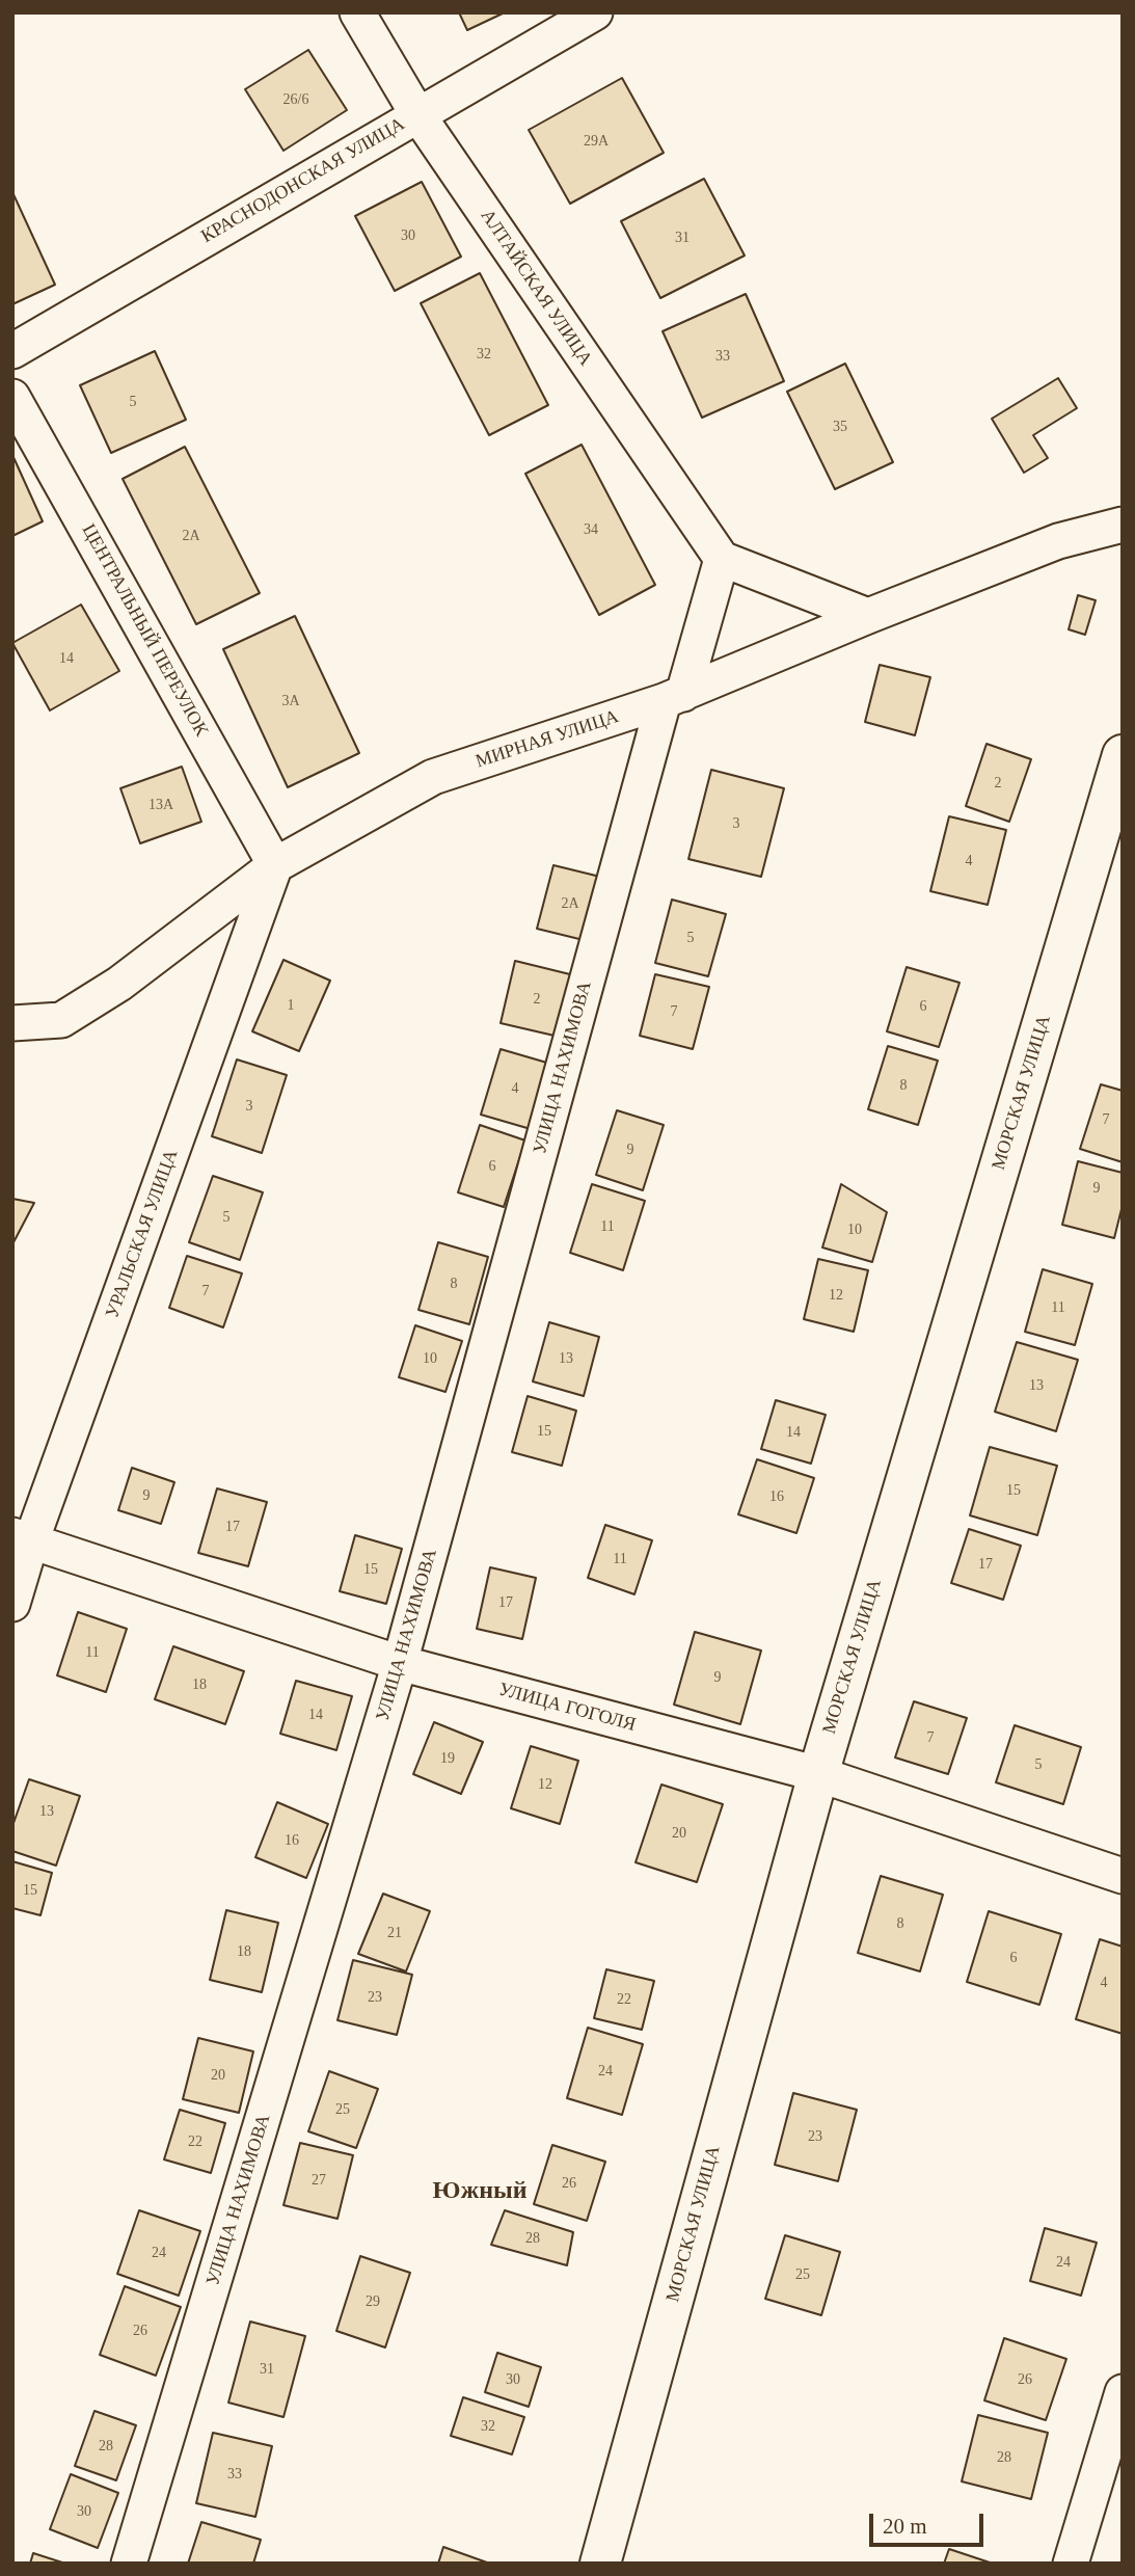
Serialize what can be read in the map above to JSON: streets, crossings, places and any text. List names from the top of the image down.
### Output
{
  "streets": {
    "highway": ["МОРСКАЯ УЛИЦА"],
    "street": [
      "КРАСНОДОНСКАЯ УЛИЦА",
      "АЛТАЙСКАЯ УЛИЦА",
      "ЦЕНТРАЛЬНЫЙ ПЕРЕУЛОК",
      "МИРНАЯ УЛИЦА",
      "УЛИЦА НАХИМОВА",
      "УРАЛЬСКАЯ УЛИЦА",
      "УЛИЦА ГОГОЛЯ"
    ]
  },
  "crossings": [
    ["КРАСНОДОНСКАЯ УЛИЦА", "АЛТАЙСКАЯ УЛИЦА"],
    ["АЛТАЙСКАЯ УЛИЦА", "УЛИЦА НАХИМОВА"],
    ["ЦЕНТРАЛЬНЫЙ ПЕРЕУЛОК", "МИРНАЯ УЛИЦА"],
    ["ЦЕНТРАЛЬНЫЙ ПЕРЕУЛОК", "УРАЛЬСКАЯ УЛИЦА"],
    ["МИРНАЯ УЛИЦА", "УЛИЦА НАХИМОВА"],
    ["МИРНАЯ УЛИЦА", "УРАЛЬСКАЯ УЛИЦА"],
    ["УЛИЦА НАХИМОВА", "УЛИЦА ГОГОЛЯ"],
    ["МОРСКАЯ УЛИЦА", "УЛИЦА ГОГОЛЯ"],
    ["УРАЛЬСКАЯ УЛИЦА", "УЛИЦА ГОГОЛЯ"]
  ],
  "districts": ["Южный"],
  "house_numbers": [
    "26/6",
    "29А",
    "30",
    "31",
    "32",
    "33",
    "5",
    "35",
    "34",
    "2А",
    "14",
    "3А",
    "2",
    "13А",
    "3",
    "4",
    "2А",
    "5",
    "2",
    "1",
    "6",
    "7",
    "8",
    "4",
    "3",
    "7",
    "9",
    "6",
    "9",
    "5",
    "11",
    "10",
    "8",
    "7",
    "12",
    "11",
    "10",
    "13",
    "13",
    "15",
    "14",
    "15",
    "9",
    "16",
    "17",
    "11",
    "17",
    "15",
    "17",
    "11",
    "9",
    "18",
    "14",
    "7",
    "19",
    "5",
    "12",
    "13",
    "20",
    "16",
    "15",
    "8",
    "21",
    "18",
    "6",
    "4",
    "23",
    "22",
    "24",
    "20",
    "25",
    "23",
    "22",
    "27",
    "26",
    "28",
    "24",
    "24",
    "25",
    "29",
    "26",
    "31",
    "30",
    "26",
    "32",
    "28",
    "28",
    "33",
    "30"
  ],
  "scale_bar": "20 m"
}
